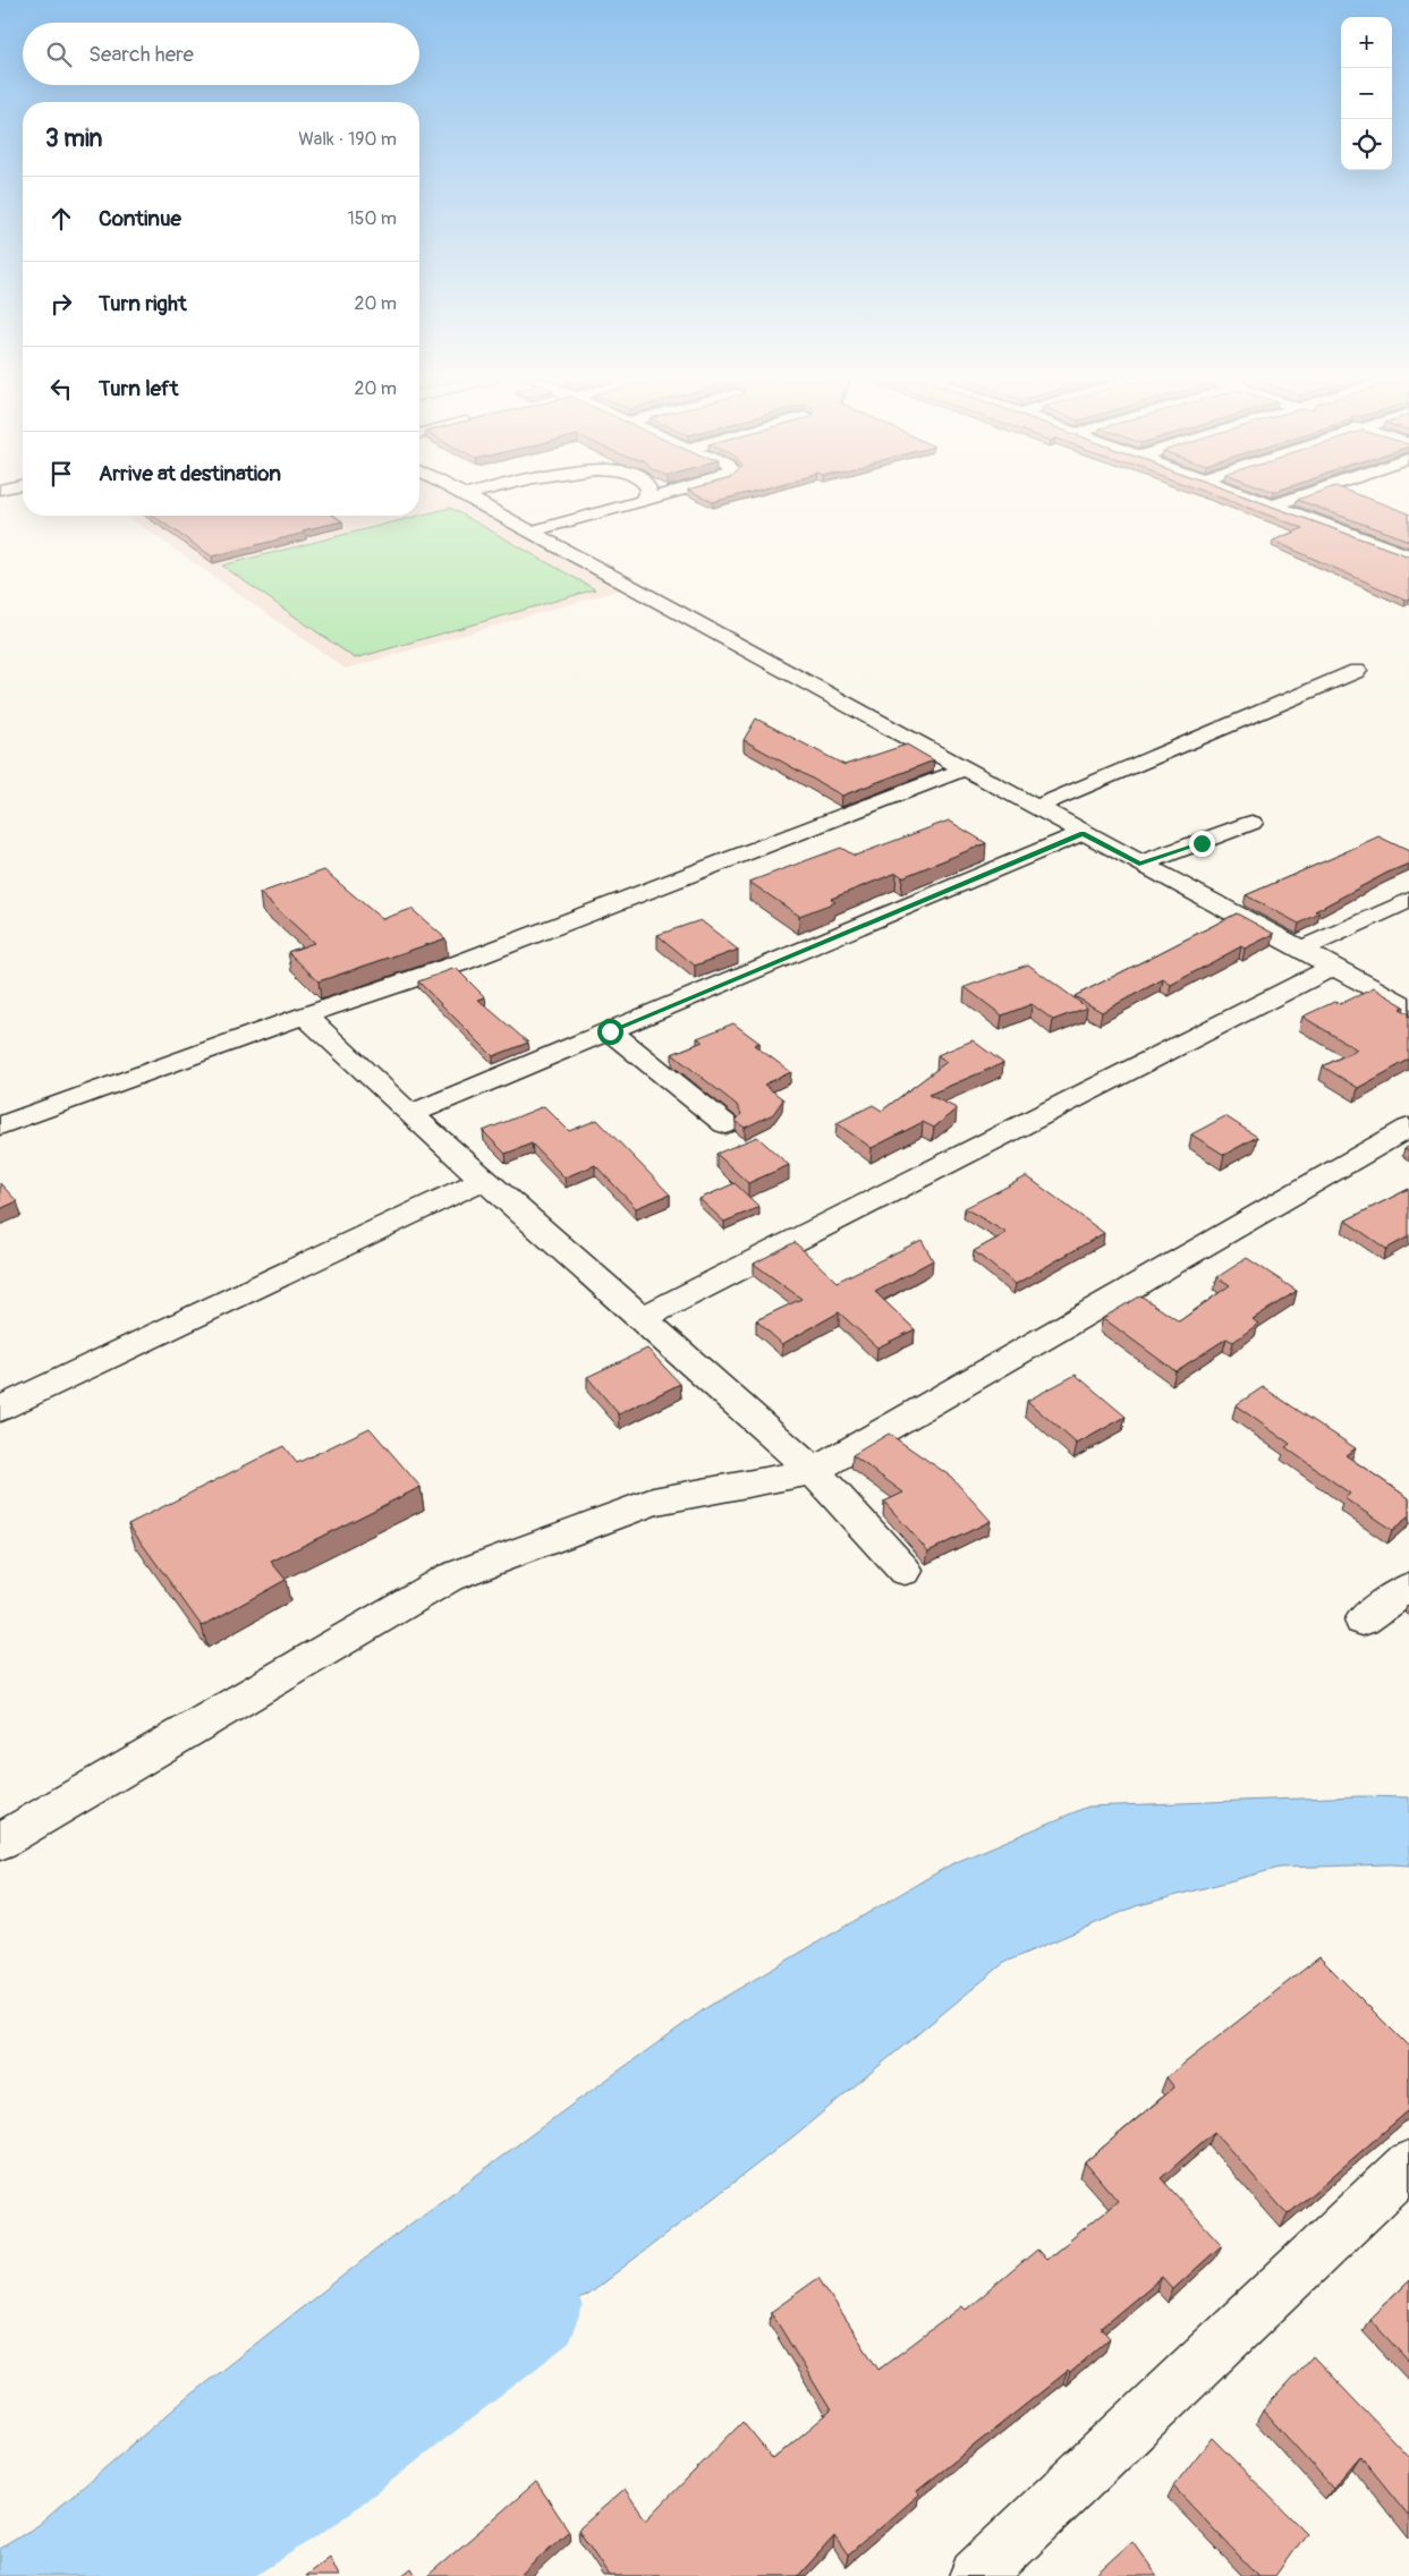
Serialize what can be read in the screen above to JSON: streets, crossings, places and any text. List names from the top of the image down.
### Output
{
  "page": {
    "map_buttons": ["+", "−"],
    "search": "Search here",
    "heading": ["3 min", "Walk · 190 m"],
    "list": [
      ["Continue", "150 m"],
      ["Turn right", "20 m"],
      ["Turn left", "20 m"],
      "Arrive at destination"
    ]
  }
}
